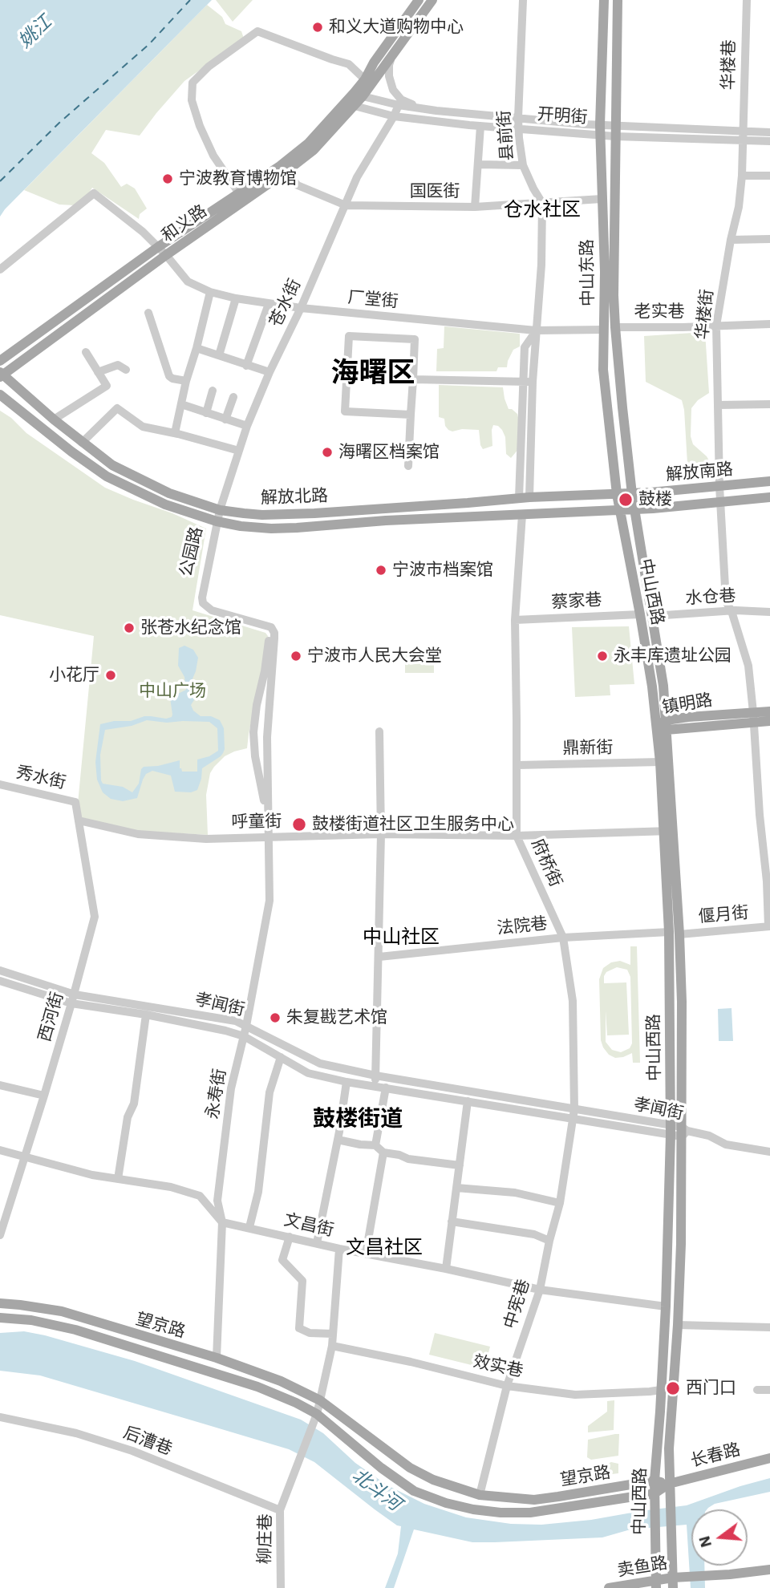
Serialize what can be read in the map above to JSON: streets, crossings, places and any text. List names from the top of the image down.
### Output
{
  "streets": {
    "main road": [
      "和义路",
      "中山东路",
      "解放南路",
      "解放北路",
      "中山西路",
      "镇明路",
      "望京路",
      "长春路",
      "卖鱼路"
    ],
    "street": [
      "华楼巷",
      "开明街",
      "县前街",
      "国医街",
      "厂堂街",
      "苍水街",
      "老实巷",
      "华楼街",
      "公园路",
      "水仓巷",
      "蔡家巷",
      "鼎新街",
      "秀水街",
      "呼童街",
      "府桥街",
      "偃月街",
      "法院巷",
      "孝闻街",
      "西河街",
      "永寿街",
      "文昌街",
      "中宪巷",
      "效实巷",
      "后漕巷",
      "柳庄巷"
    ]
  },
  "crossings": [
    ["华楼巷", "开明街"],
    ["华楼巷", "华楼街"],
    ["开明街", "县前街"],
    ["开明街", "和义路"],
    ["开明街", "中山东路"],
    ["开明街", "苍水街"],
    ["开明街", "华楼街"],
    ["县前街", "国医街"],
    ["县前街", "厂堂街"],
    ["县前街", "解放北路"],
    ["国医街", "和义路"],
    ["国医街", "中山东路"],
    ["国医街", "苍水街"],
    ["和义路", "厂堂街"],
    ["和义路", "解放北路"],
    ["中山东路", "厂堂街"],
    ["中山东路", "老实巷"],
    ["中山东路", "解放南路"],
    ["中山东路", "解放北路"],
    ["中山东路", "中山西路"],
    ["厂堂街", "苍水街"],
    ["苍水街", "解放北路"],
    ["苍水街", "公园路"],
    ["老实巷", "华楼街"],
    ["华楼街", "解放南路"],
    ["华楼街", "水仓巷"],
    ["华楼街", "镇明路"],
    ["华楼街", "偃月街"],
    ["解放南路", "解放北路"],
    ["解放南路", "中山西路"],
    ["解放北路", "公园路"],
    ["解放北路", "中山西路"],
    ["解放北路", "府桥街"],
    ["公园路", "呼童街"],
    ["公园路", "永寿街"],
    ["中山西路", "水仓巷"],
    ["中山西路", "蔡家巷"],
    ["中山西路", "镇明路"],
    ["中山西路", "鼎新街"],
    ["中山西路", "呼童街"],
    ["中山西路", "偃月街"],
    ["中山西路", "法院巷"],
    ["中山西路", "孝闻街"],
    ["中山西路", "文昌街"],
    ["中山西路", "望京路"],
    ["中山西路", "效实巷"],
    ["中山西路", "长春路"],
    ["中山西路", "卖鱼路"],
    ["蔡家巷", "府桥街"],
    ["鼎新街", "府桥街"],
    ["秀水街", "西河街"],
    ["呼童街", "府桥街"],
    ["呼童街", "西河街"],
    ["呼童街", "永寿街"],
    ["府桥街", "法院巷"],
    ["府桥街", "孝闻街"],
    ["府桥街", "中宪巷"],
    ["偃月街", "法院巷"],
    ["孝闻街", "西河街"],
    ["孝闻街", "永寿街"],
    ["孝闻街", "中宪巷"],
    ["永寿街", "文昌街"],
    ["永寿街", "望京路"],
    ["文昌街", "中宪巷"],
    ["文昌街", "柳庄巷"],
    ["中宪巷", "望京路"],
    ["中宪巷", "效实巷"],
    ["望京路", "长春路"],
    ["望京路", "柳庄巷"],
    ["效实巷", "柳庄巷"],
    ["后漕巷", "柳庄巷"]
  ],
  "districts": [
    "仓水社区",
    "海曙区",
    "中山社区",
    "鼓楼街道",
    "文昌社区"
  ],
  "water": ["姚江", "北斗河"],
  "parks": ["中山广场"],
  "places": [
    "和义大道购物中心",
    "宁波教育博物馆",
    "海曙区档案馆",
    "鼓楼",
    "宁波市档案馆",
    "张苍水纪念馆",
    "宁波市人民大会堂",
    "永丰库遗址公园",
    "小花厅",
    "鼓楼街道社区卫生服务中心",
    "朱复戡艺术馆",
    "西门口"
  ],
  "north": "left"
}
